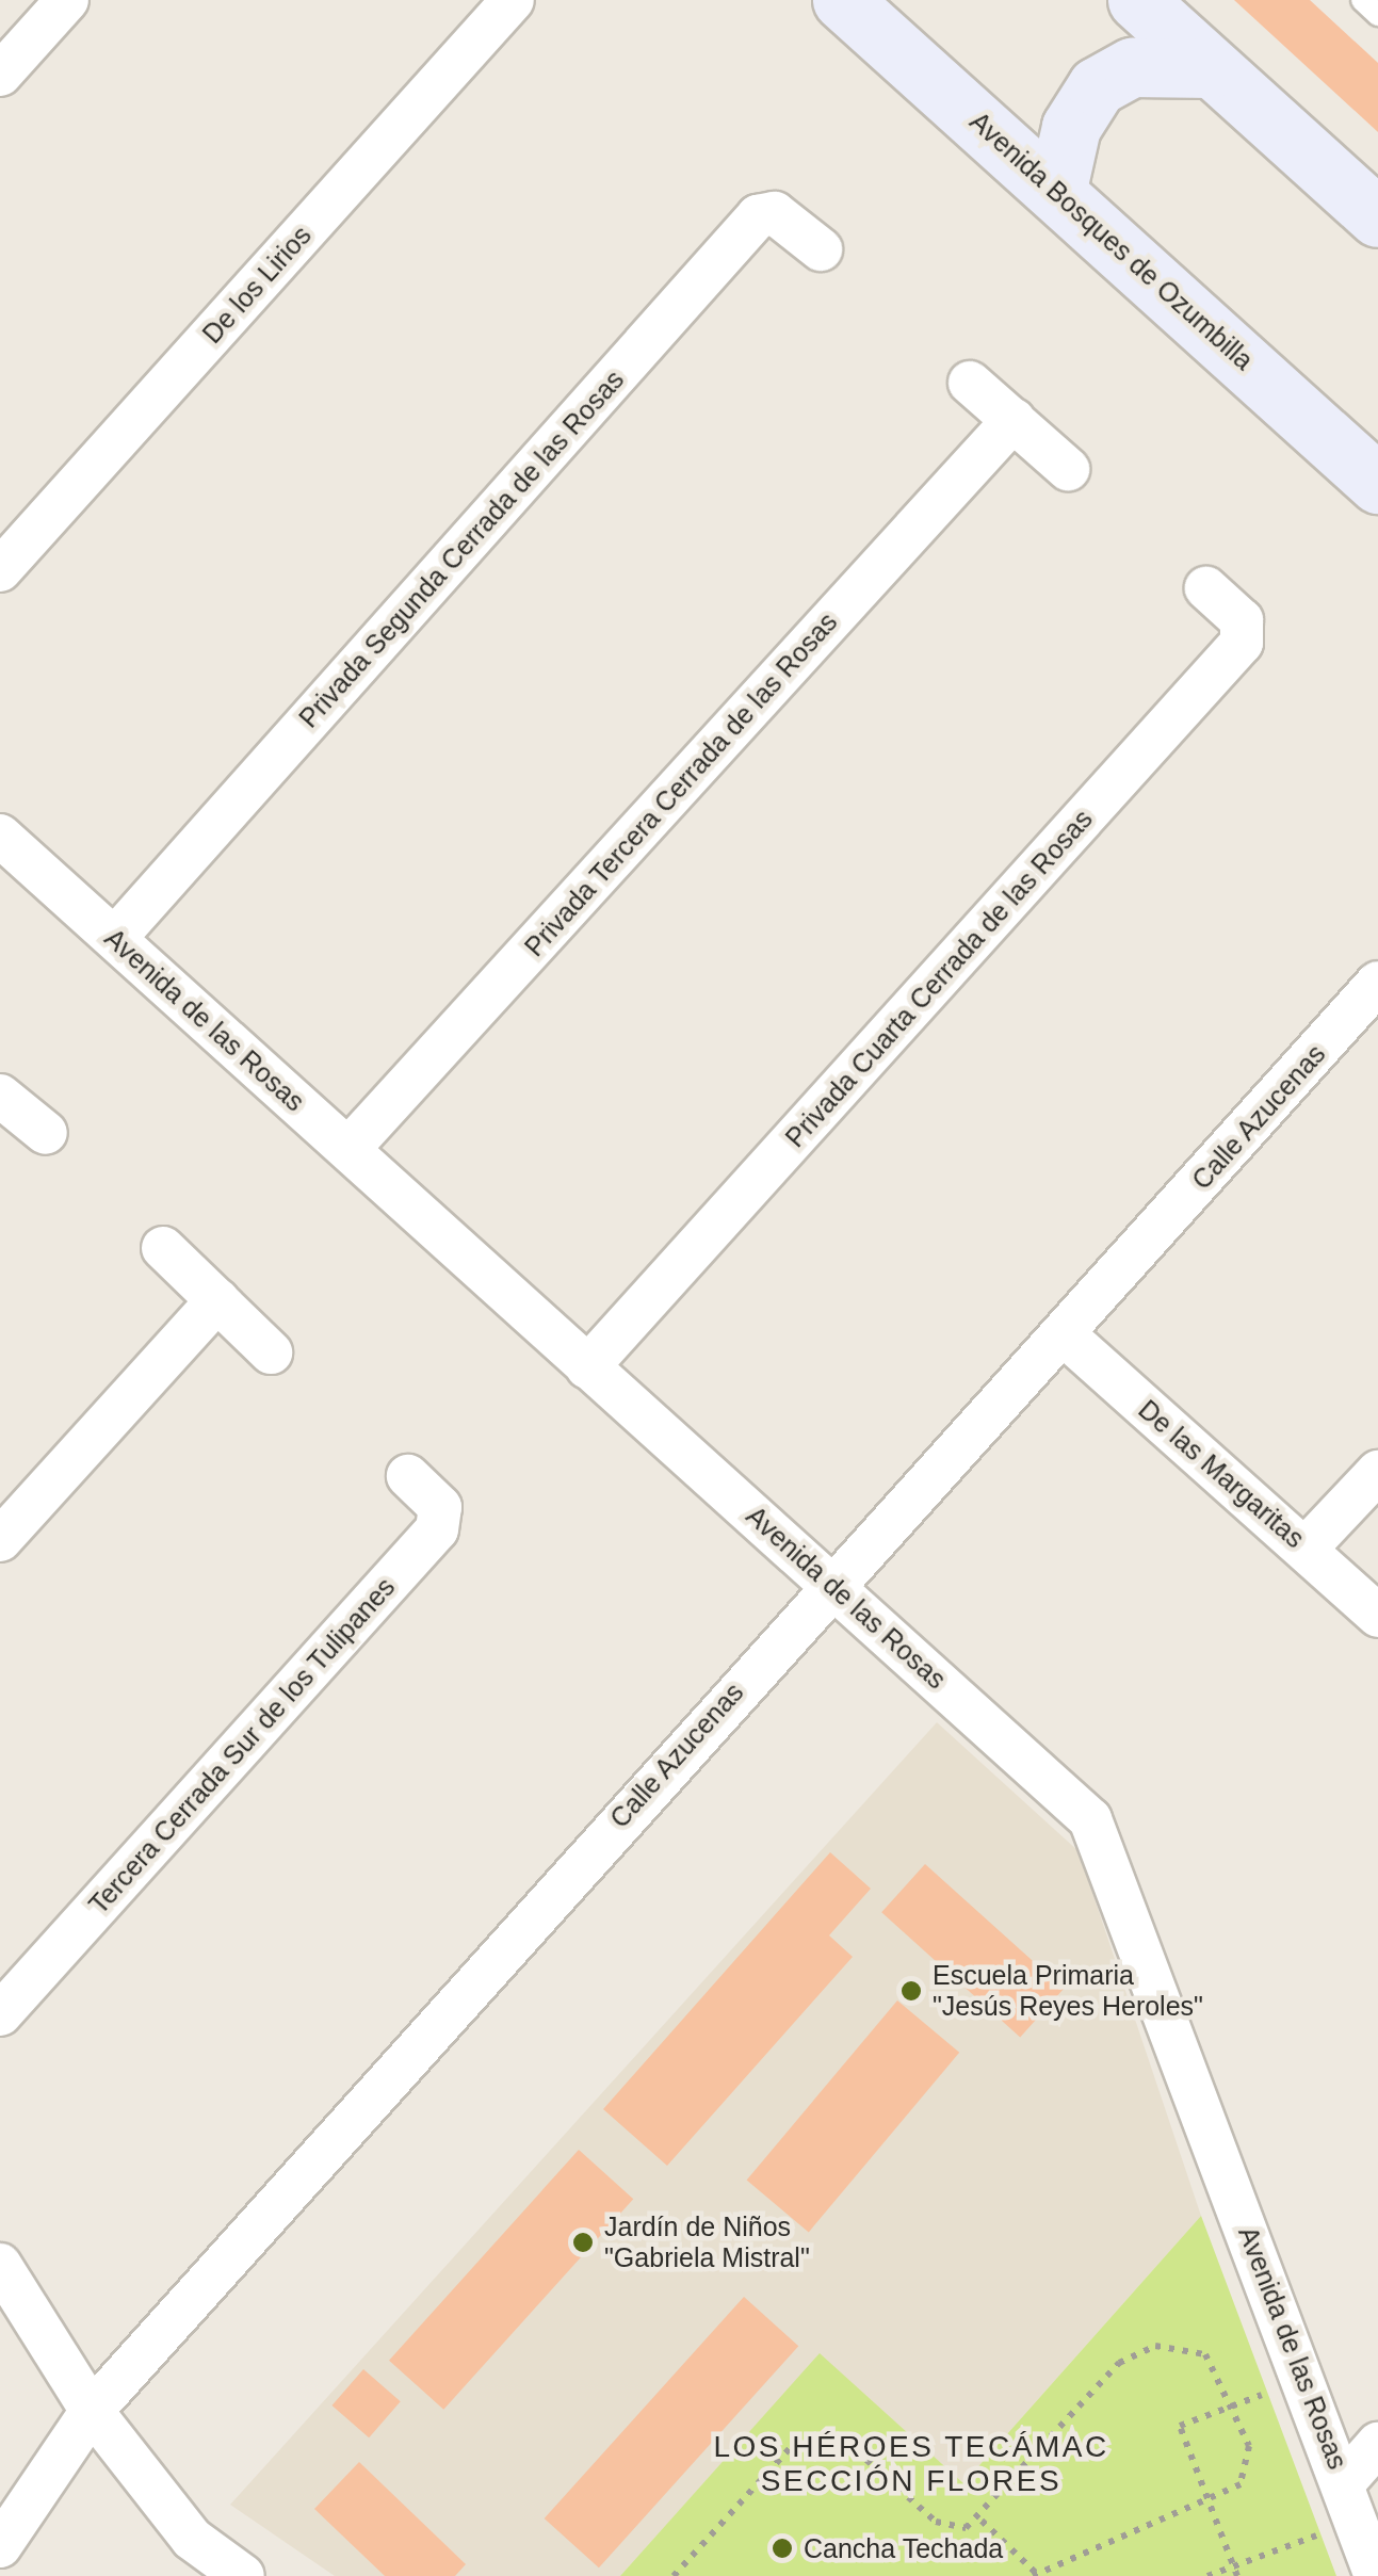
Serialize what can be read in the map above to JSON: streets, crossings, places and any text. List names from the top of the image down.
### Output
{
  "streets": {
    "main road": ["Avenida Bosques de Ozumbilla"],
    "street": [
      "De los Lirios",
      "Privada Segunda Cerrada de las Rosas",
      "Privada Tercera Cerrada de las Rosas",
      "Privada Cuarta Cerrada de las Rosas",
      "Avenida de las Rosas",
      "Calle Azucenas",
      "De las Margaritas",
      "Tercera Cerrada Sur de los Tulipanes"
    ]
  },
  "crossings": [
    ["Privada Segunda Cerrada de las Rosas", "Avenida de las Rosas"],
    ["Privada Tercera Cerrada de las Rosas", "Avenida de las Rosas"],
    ["Privada Cuarta Cerrada de las Rosas", "Avenida de las Rosas"],
    ["Avenida de las Rosas", "Calle Azucenas"],
    ["Calle Azucenas", "De las Margaritas"]
  ],
  "districts": ["LOS HÉROES TECÁMAC SECCIÓN FLORES"],
  "places": ["Escuela Primaria \"Jesús Reyes Heroles\"", "Jardín de Niños \"Gabriela Mistral\"", "Cancha Techada"]
}
